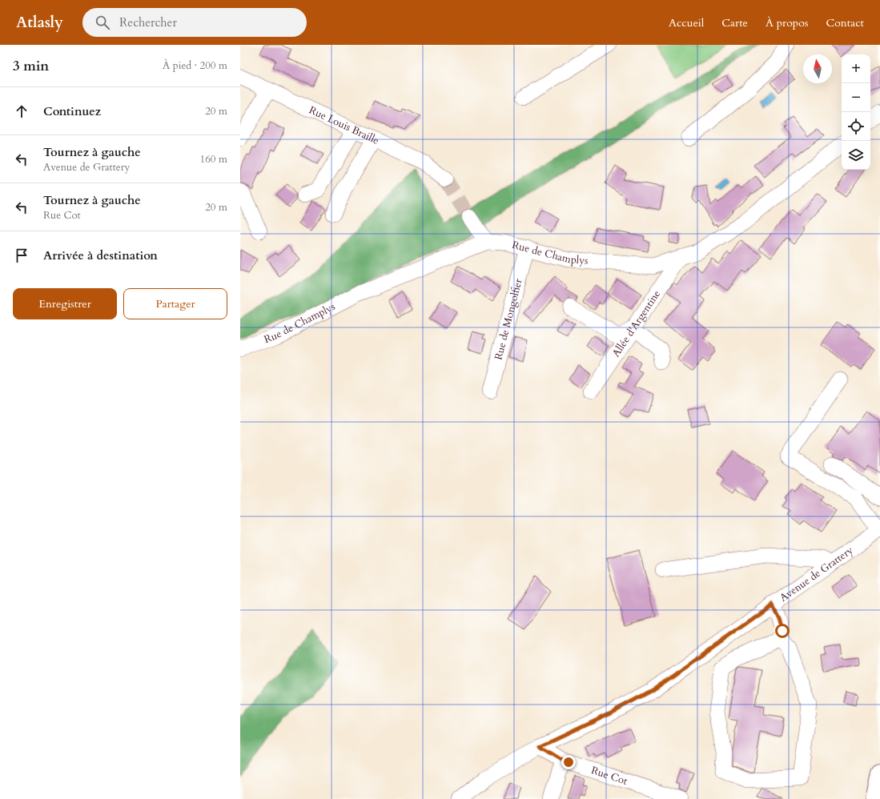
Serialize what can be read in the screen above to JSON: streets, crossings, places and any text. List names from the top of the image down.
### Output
{
  "streets": {
    "street": [
      "Rue Louis Braille",
      "Rue de Champlys",
      "Rue de Mongolfier",
      "Allée d'Argentine",
      "Avenue de Grattery",
      "Rue Cot"
    ]
  },
  "crossings": [
    ["Rue de Champlys", "Rue de Mongolfier"],
    ["Rue de Champlys", "Allée d'Argentine"],
    ["Avenue de Grattery", "Rue Cot"]
  ],
  "north": "top",
  "page": {
    "header": "Atlasly",
    "search": "Rechercher",
    "nav": [
      "Accueil",
      "Carte",
      "À propos",
      "Contact"
    ],
    "heading": ["3 min", "À pied · 200 m"],
    "map_buttons": ["+", "−"],
    "list": [
      ["Continuez", "20 m"],
      ["Tournez à gauche", "Avenue de Grattery", "160 m"],
      ["Tournez à gauche", "Rue Cot", "20 m"],
      "Arrivée à destination"
    ],
    "buttons": ["Enregistrer", "Partager"]
  }
}
